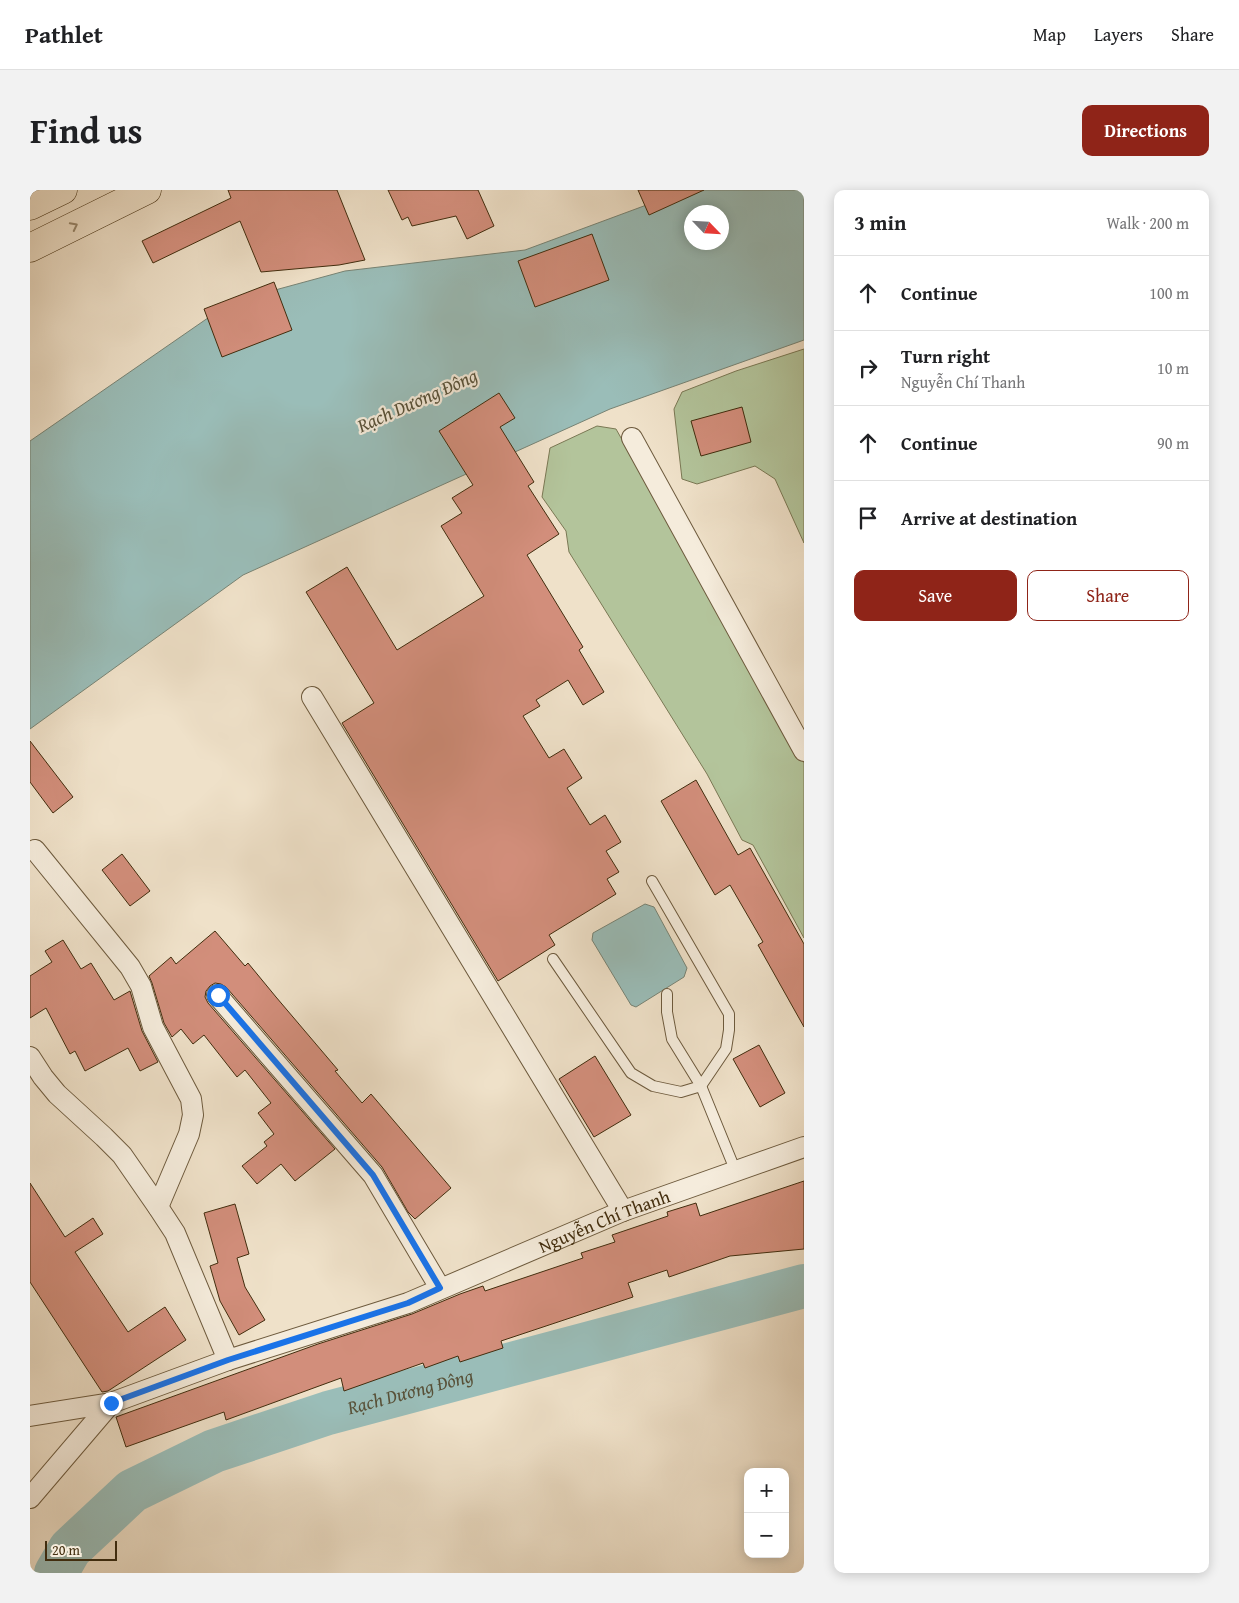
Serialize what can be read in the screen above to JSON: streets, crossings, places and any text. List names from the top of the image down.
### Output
{
  "streets": {
    "street": ["Nguyễn Chí Thanh"]
  },
  "water": ["Rạch Dương Đông"],
  "scale_bar": "20 m",
  "north": "bottom right",
  "page": {
    "header": "Pathlet",
    "nav": ["Map", "Layers", "Share"],
    "title": "Find us",
    "buttons": [
      "Directions",
      ["Save", "Share"]
    ],
    "heading": ["3 min", "Walk · 200 m"],
    "list": [
      ["Continue", "100 m"],
      ["Turn right", "Nguyễn Chí Thanh", "10 m"],
      ["Continue", "90 m"],
      "Arrive at destination"
    ],
    "map_buttons": ["+", "−"],
    "scale": "20 m"
  }
}
